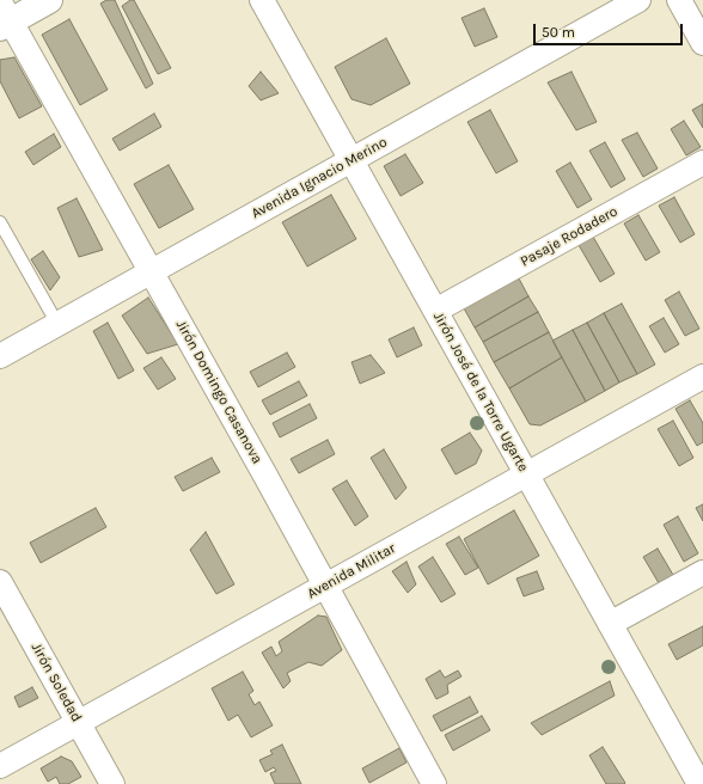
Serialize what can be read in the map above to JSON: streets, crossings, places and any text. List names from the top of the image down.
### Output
{
  "streets": {
    "street": [
      "Avenida Ignacio Merino",
      "Pasaje Rodadero",
      "Jirón Domingo Casanova",
      "Jirón José de la Torre Ugarte",
      "Avenida Militar",
      "Jirón Soledad"
    ]
  },
  "crossings": [
    ["Avenida Ignacio Merino", "Jirón Domingo Casanova"],
    ["Avenida Ignacio Merino", "Jirón José de la Torre Ugarte"],
    ["Pasaje Rodadero", "Jirón José de la Torre Ugarte"],
    ["Jirón Domingo Casanova", "Avenida Militar"],
    ["Jirón José de la Torre Ugarte", "Avenida Militar"],
    ["Avenida Militar", "Jirón Soledad"]
  ],
  "scale_bar": "50 m"
}
